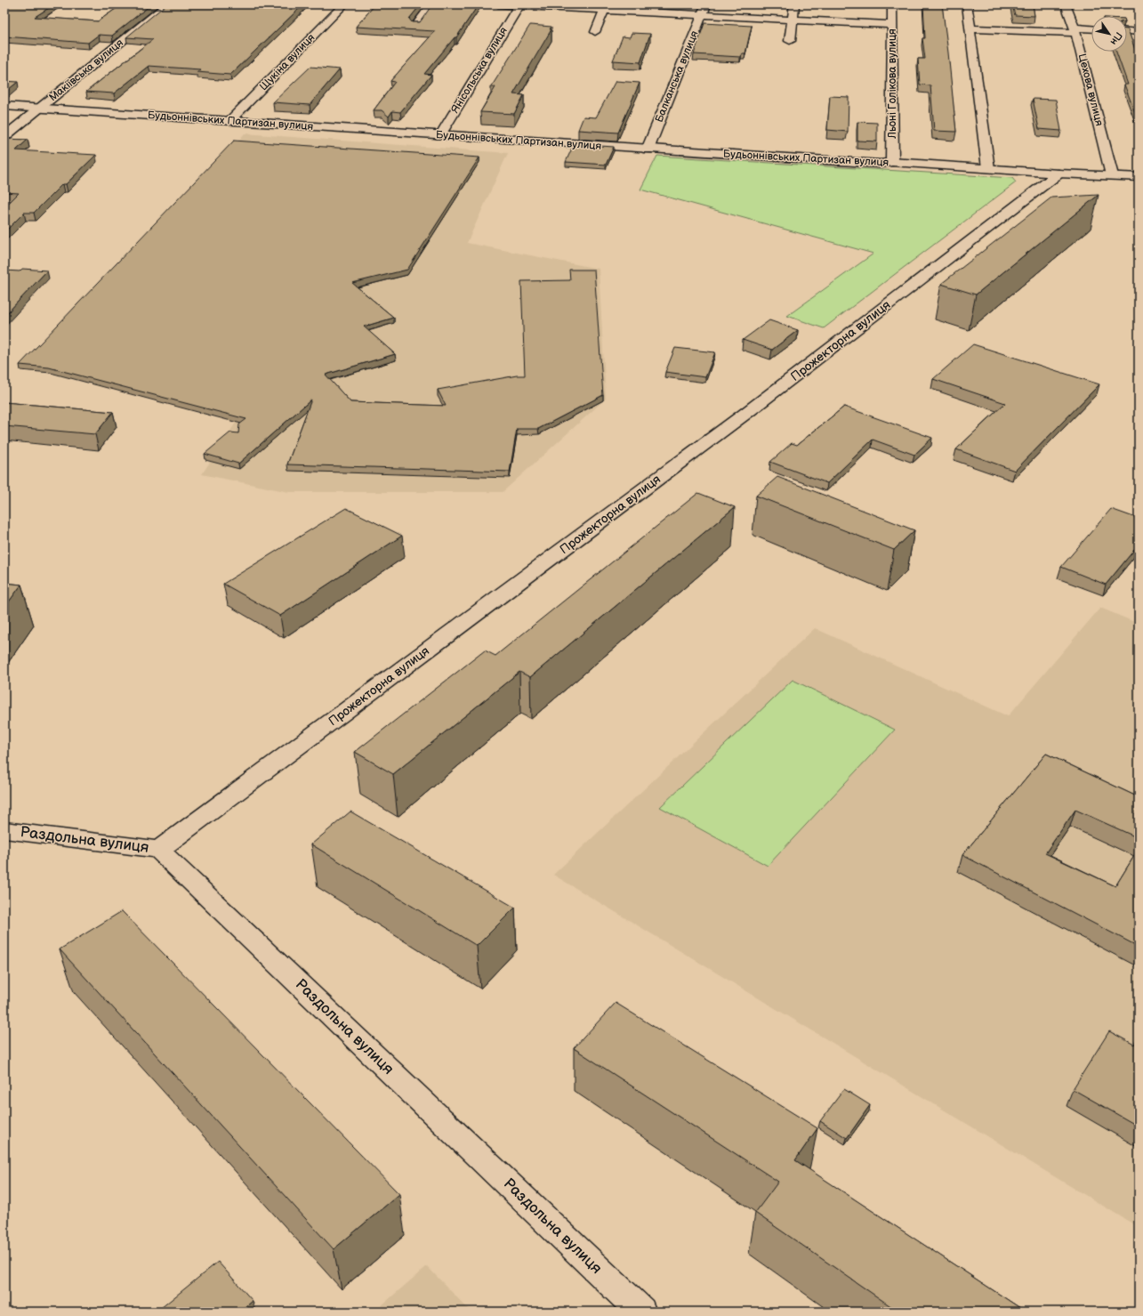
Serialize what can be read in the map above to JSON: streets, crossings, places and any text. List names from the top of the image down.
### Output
{
  "streets": {
    "street": [
      "Щукіна вулиця",
      "Макіївська вулиця",
      "Янісольська вулиця",
      "Балканська вулиця",
      "Льоні Голікова вулиця",
      "Цехова вулиця",
      "Будьоннівських Партизан вулиця",
      "Прожекторна вулиця",
      "Раздольна вулиця"
    ]
  },
  "crossings": [
    ["Щукіна вулиця", "Будьоннівських Партизан вулиця"],
    ["Макіївська вулиця", "Будьоннівських Партизан вулиця"],
    ["Янісольська вулиця", "Будьоннівських Партизан вулиця"],
    ["Балканська вулиця", "Будьоннівських Партизан вулиця"],
    ["Льоні Голікова вулиця", "Будьоннівських Партизан вулиця"],
    ["Цехова вулиця", "Будьоннівських Партизан вулиця"],
    ["Будьоннівських Партизан вулиця", "Прожекторна вулиця"],
    ["Прожекторна вулиця", "Раздольна вулиця"]
  ],
  "north": "bottom right"
}
